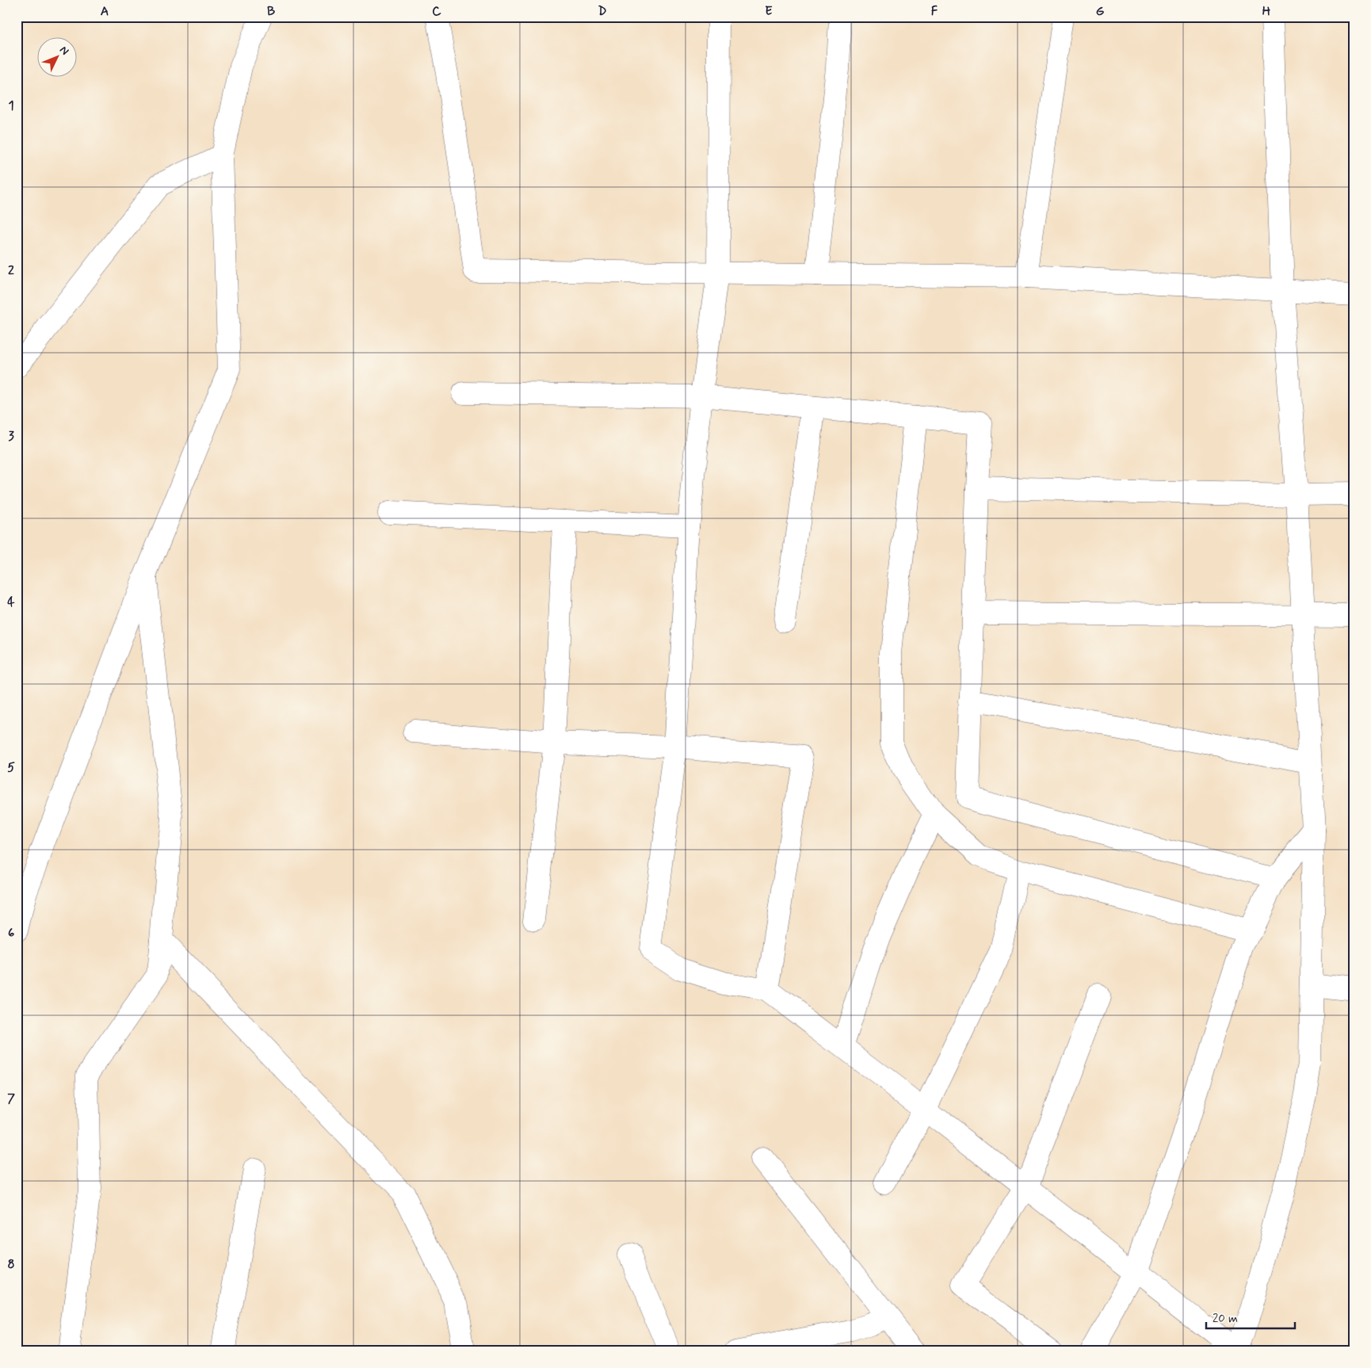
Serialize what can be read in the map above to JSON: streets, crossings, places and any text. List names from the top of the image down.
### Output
{
  "scale_bar": "20 m",
  "north": "top right",
  "grid": {
    "columns": [
      "A",
      "B",
      "C",
      "D",
      "E",
      "F",
      "G",
      "H"
    ],
    "rows": [
      "1",
      "2",
      "3",
      "4",
      "5",
      "6",
      "7",
      "8"
    ]
  }
}
